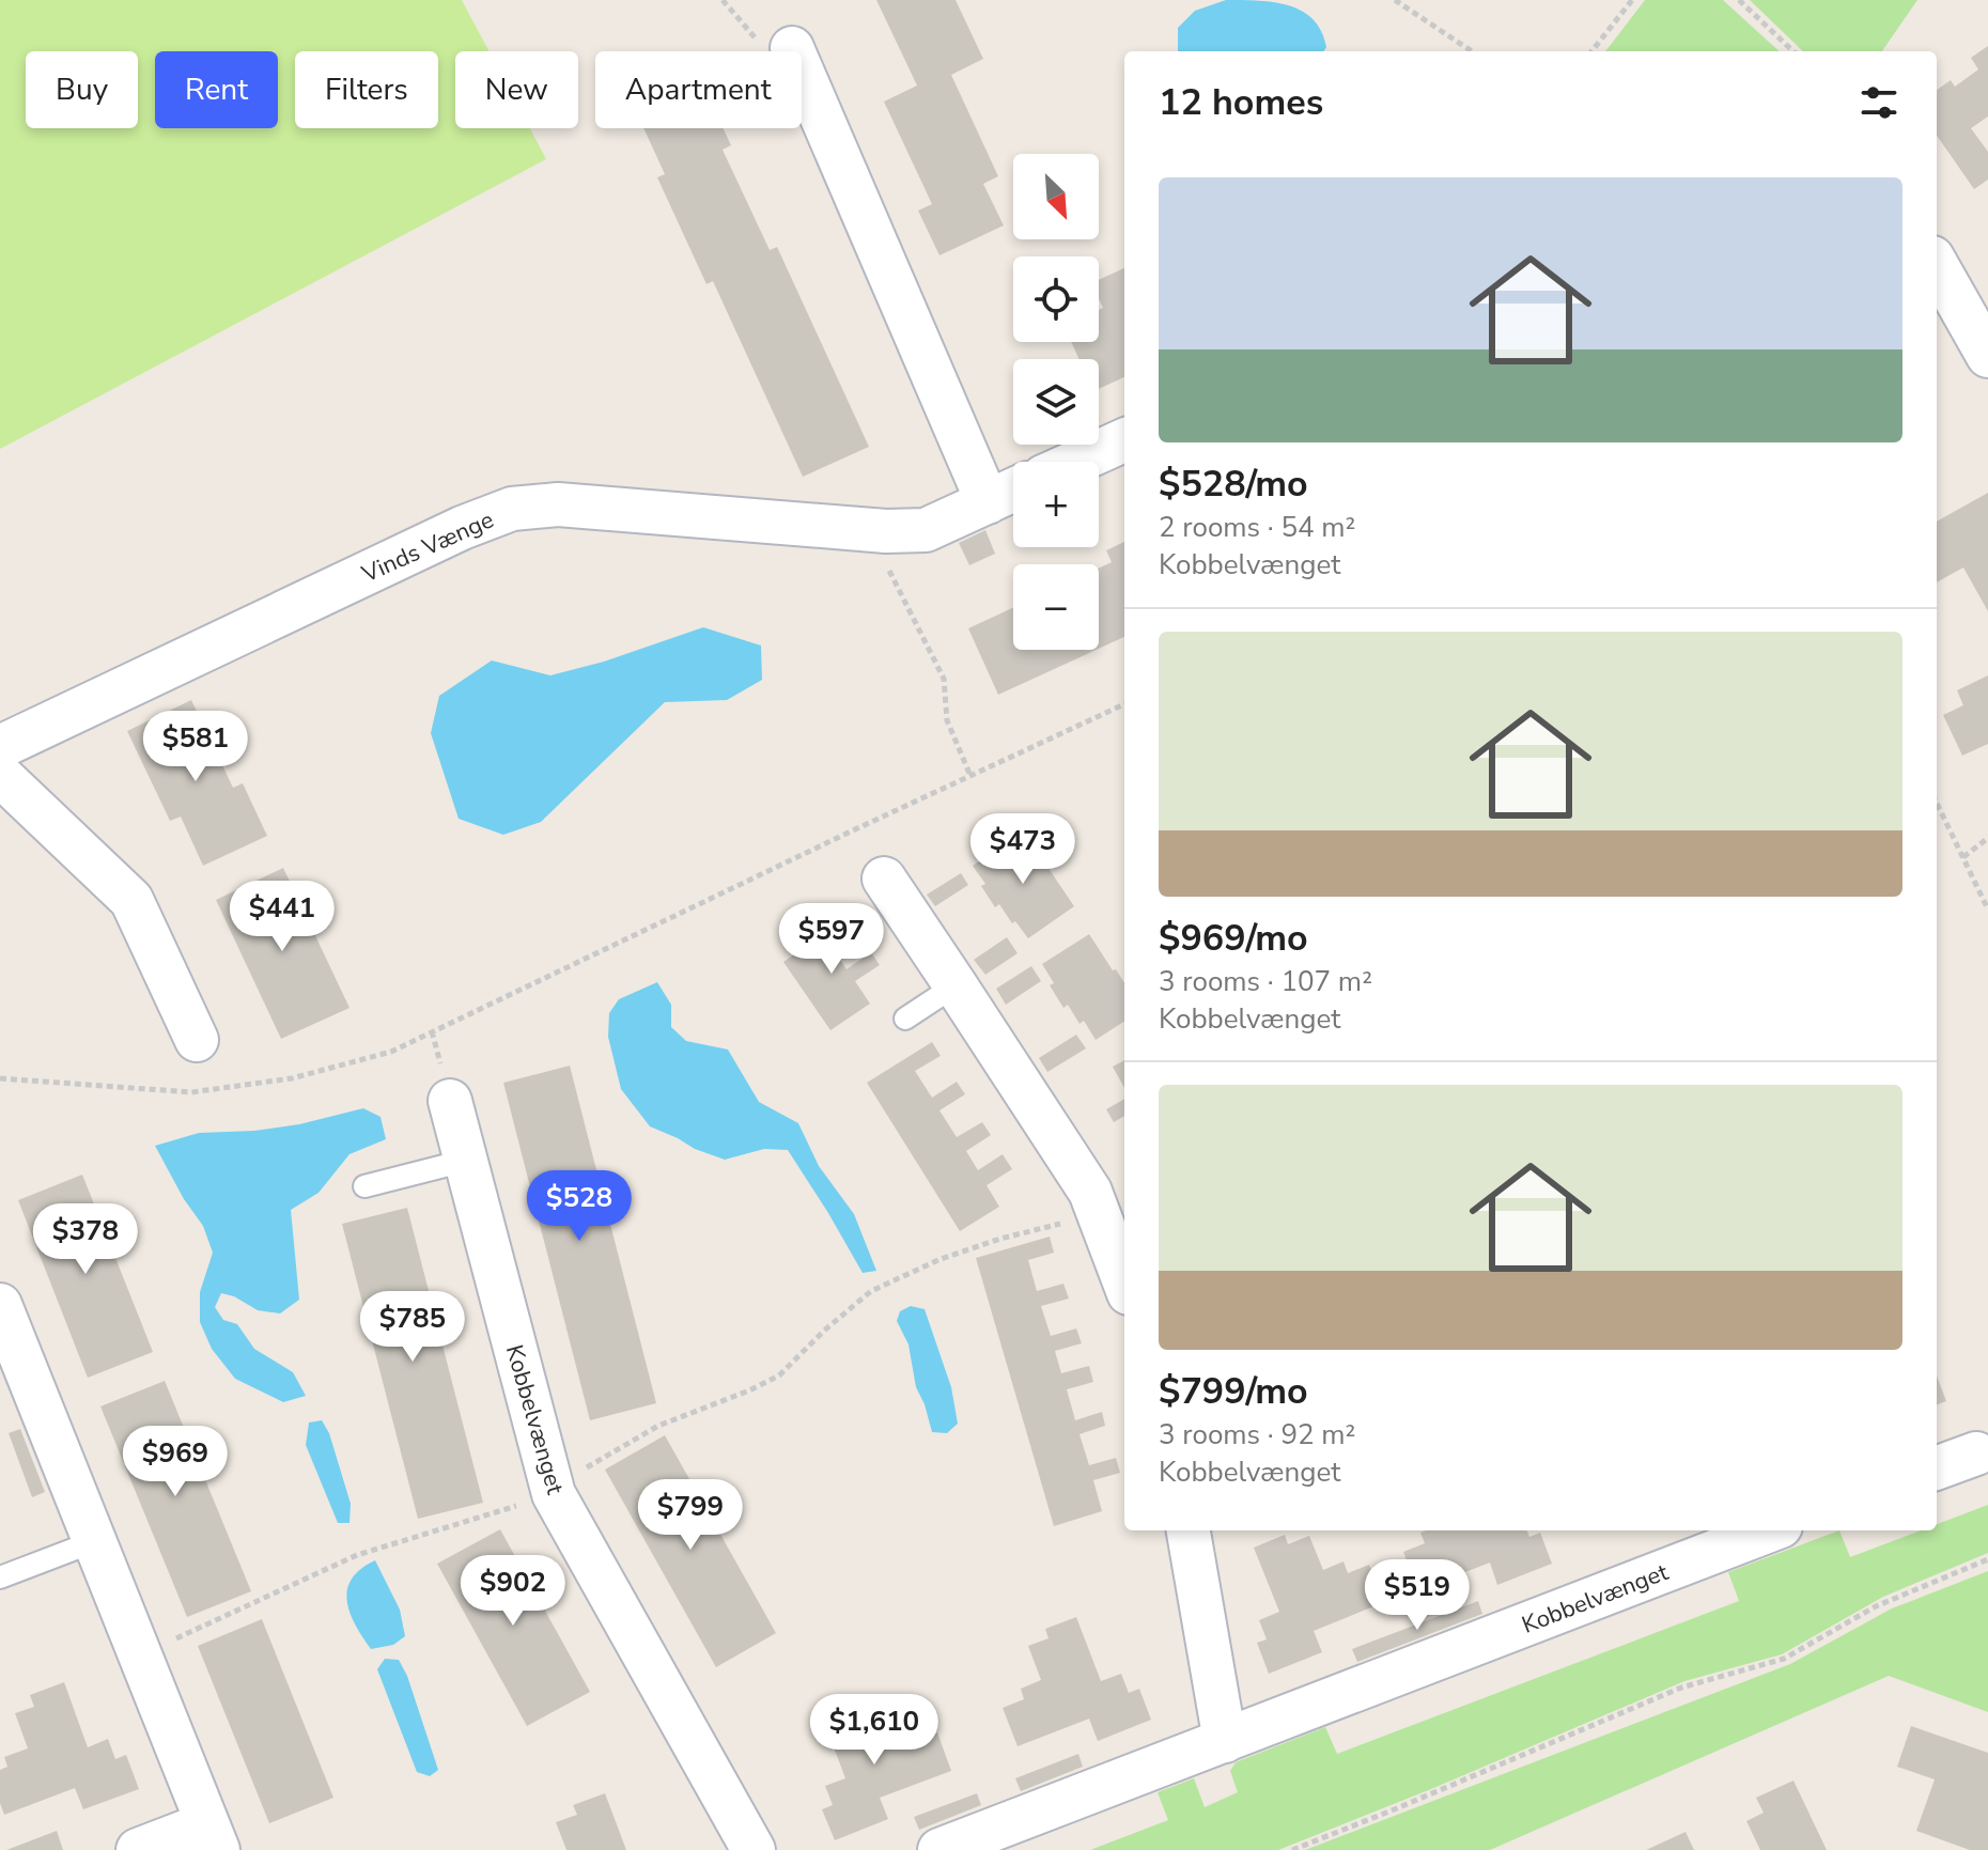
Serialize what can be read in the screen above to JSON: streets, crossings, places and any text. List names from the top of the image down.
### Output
{
  "streets": {
    "street": ["Vinds Vænge", "Kobbelvænget"]
  },
  "north": "bottom right",
  "page": {
    "chip": [
      "Buy",
      "Rent",
      "Filters",
      "New",
      "Apartment"
    ],
    "heading": "12 homes",
    "map_buttons": ["+", "−"],
    "list": [
      {
        "name": "$528/mo",
        "note": "2 rooms · 54 m² · Kobbelvænget"
      },
      {
        "name": "$969/mo",
        "note": "3 rooms · 107 m² · Kobbelvænget"
      },
      {
        "name": "$799/mo",
        "note": "3 rooms · 92 m² · Kobbelvænget"
      }
    ],
    "price": [
      "$581",
      "$473",
      "$441",
      "$597",
      "$528",
      "$378",
      "$785",
      "$969",
      "$799",
      "$902",
      "$519",
      "$1,610"
    ]
  }
}
